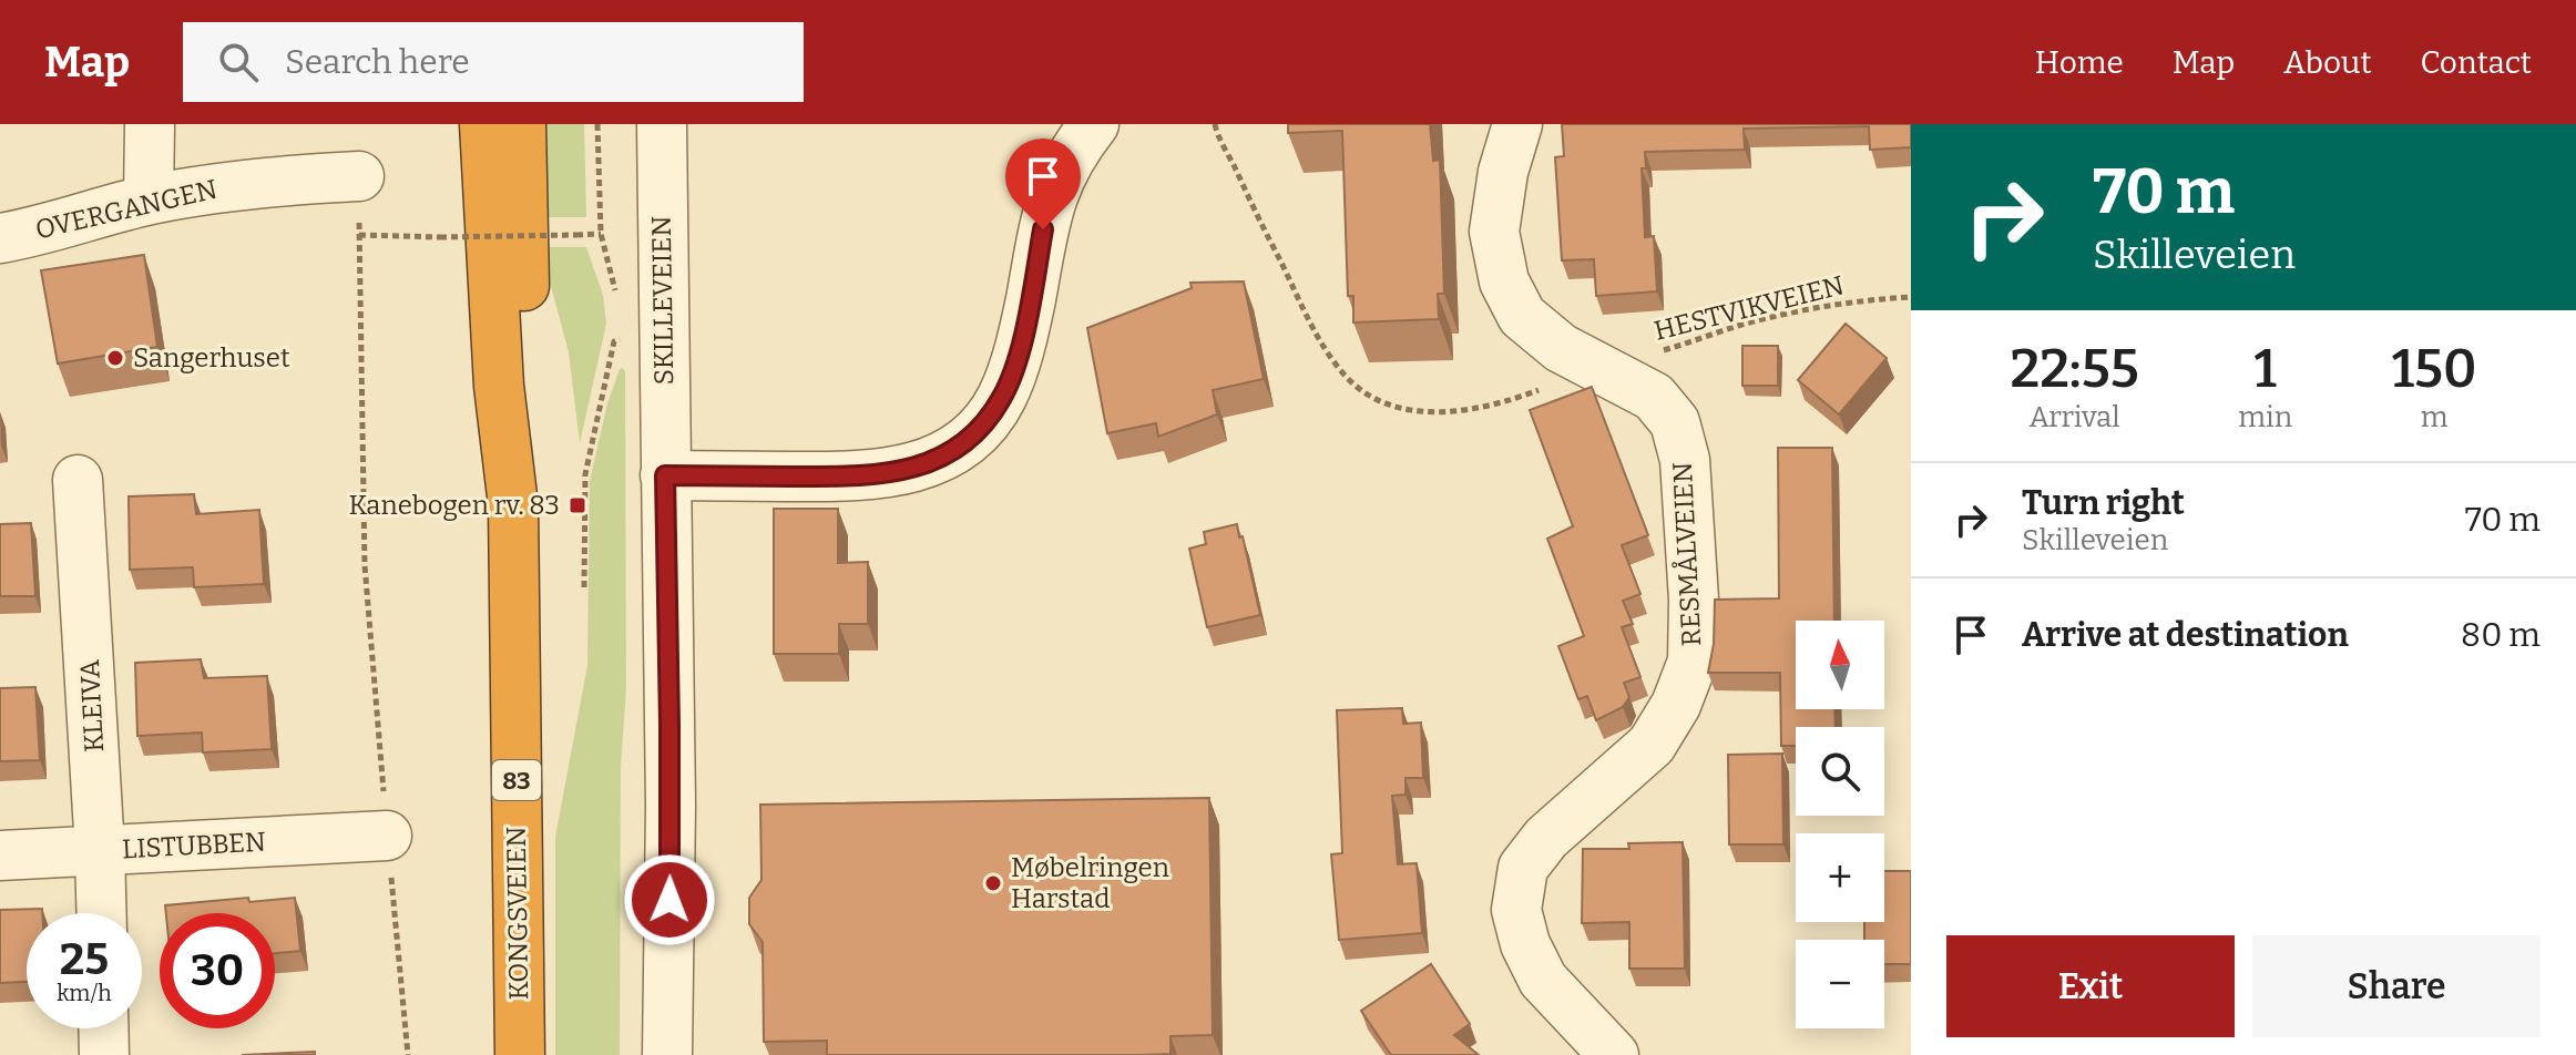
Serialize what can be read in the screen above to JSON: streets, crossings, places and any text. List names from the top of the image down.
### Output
{
  "streets": {
    "highway": ["83", "KONGSVEIEN"],
    "street": [
      "OVERGANGEN",
      "SKILLEVEIEN",
      "RESMÅLVEIEN",
      "KLEIVA",
      "LISTUBBEN"
    ],
    "path": ["HESTVIKVEIEN"]
  },
  "crossings": [
    ["HESTVIKVEIEN", "RESMÅLVEIEN"],
    ["KLEIVA", "LISTUBBEN"]
  ],
  "places": {
    "other": ["Sangerhuset", "Møbelringen Harstad"],
    "transit": ["Kanebogen rv. 83"]
  },
  "north": "top",
  "page": {
    "header": "Map",
    "search": "Search here",
    "nav": [
      "Home",
      "Map",
      "About",
      "Contact"
    ],
    "turn": ["70 m", "Skilleveien"],
    "eta": [
      "22:55",
      "Arrival",
      "1",
      "min",
      "150",
      "m"
    ],
    "list": [
      {
        "name": "Turn right",
        "note": "Skilleveien",
        "value": "70 m"
      },
      {
        "name": "Arrive at destination",
        "value": "80 m"
      }
    ],
    "map_buttons": ["+", "−"],
    "speed": "25 km/h",
    "limit": "30",
    "buttons": ["Exit", "Share"]
  }
}
